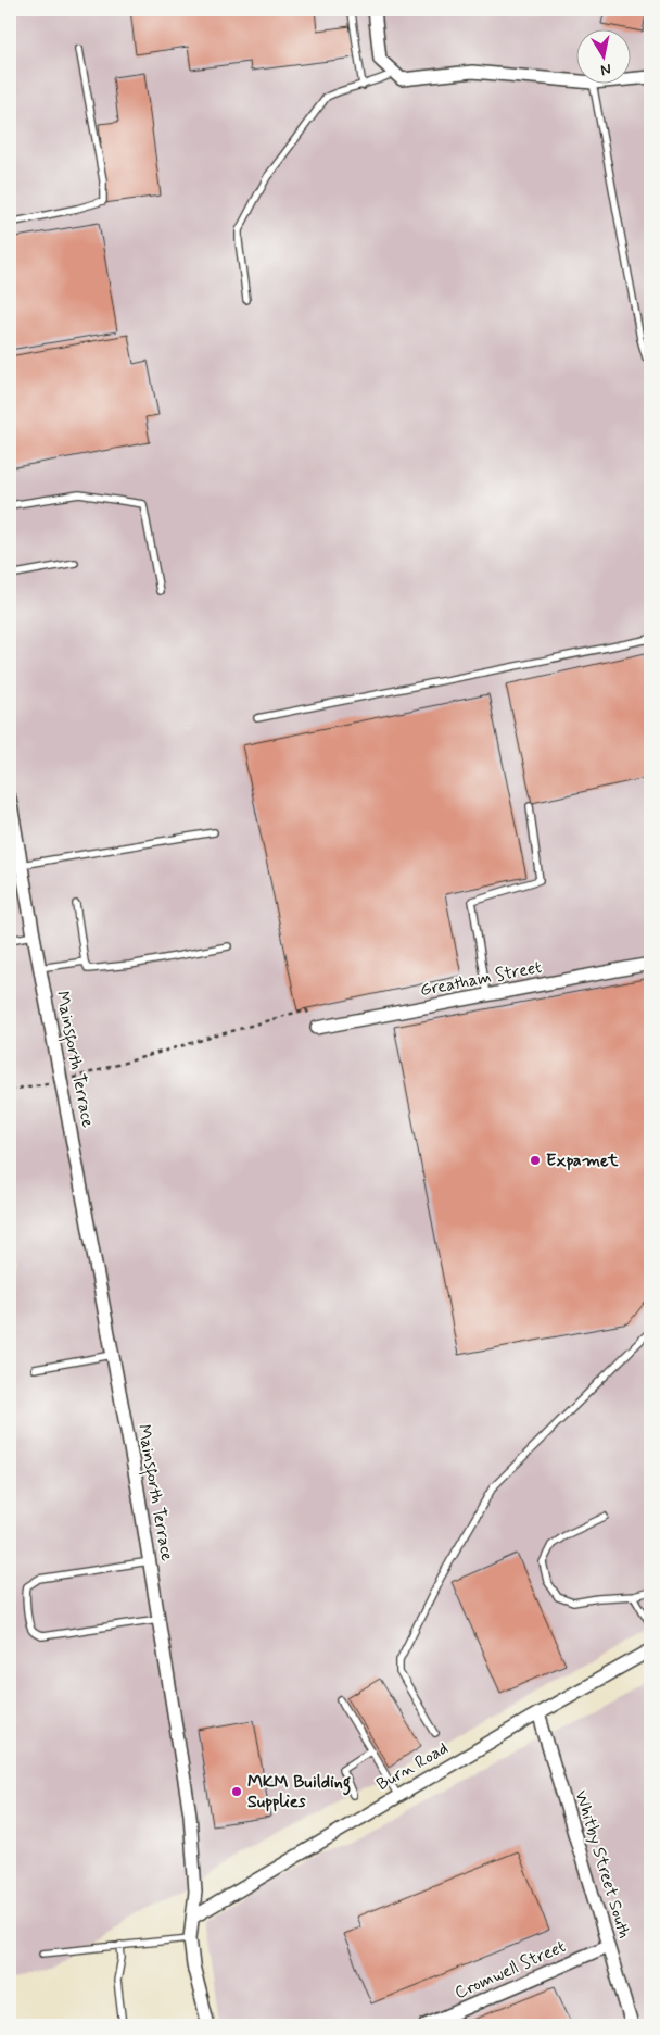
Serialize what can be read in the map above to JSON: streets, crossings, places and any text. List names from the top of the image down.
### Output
{
  "streets": {
    "street": [
      "Greatham Street",
      "Mainsforth Terrace",
      "Burn Road",
      "Whitby Street South",
      "Cromwell Street"
    ]
  },
  "crossings": [
    ["Mainsforth Terrace", "Burn Road"],
    ["Burn Road", "Whitby Street South"],
    ["Whitby Street South", "Cromwell Street"]
  ],
  "places": ["Expamet", "MKM Building Supplies"],
  "north": "bottom"
}
